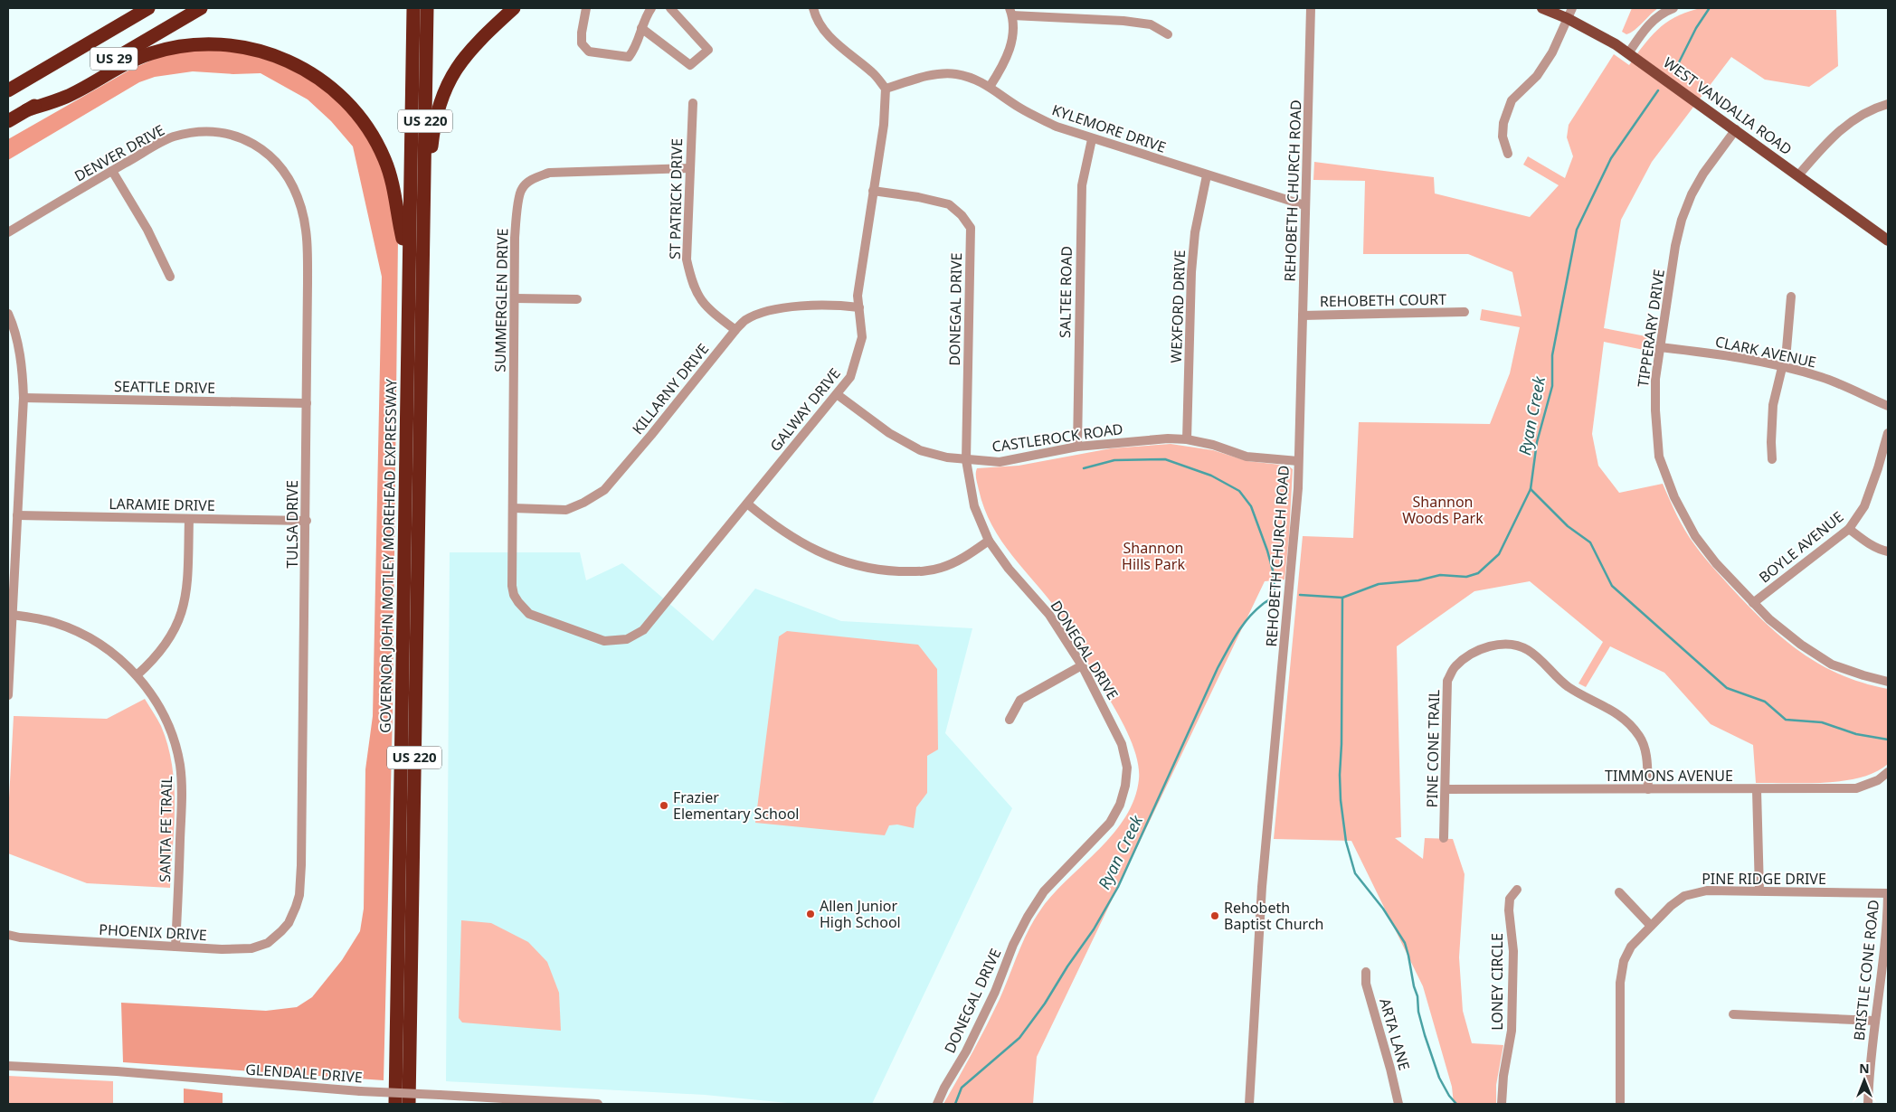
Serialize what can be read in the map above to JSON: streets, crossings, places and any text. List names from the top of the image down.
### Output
{
  "streets": {
    "highway": ["US 29", "US 220", "GOVERNOR JOHN MOTLEY MOREHEAD EXPRESSWAY"],
    "main road": ["WEST VANDALIA ROAD"],
    "street": [
      "KYLEMORE DRIVE",
      "DENVER DRIVE",
      "REHOBETH CHURCH ROAD",
      "ST PATRICK DRIVE",
      "SALTEE ROAD",
      "SUMMERGLEN DRIVE",
      "REHOBETH COURT",
      "WEXFORD DRIVE",
      "DONEGAL DRIVE",
      "TIPPERARY DRIVE",
      "CLARK AVENUE",
      "SEATTLE DRIVE",
      "KILLARNY DRIVE",
      "GALWAY DRIVE",
      "CASTLEROCK ROAD",
      "LARAMIE DRIVE",
      "TULSA DRIVE",
      "BOYLE AVENUE",
      "PINE CONE TRAIL",
      "TIMMONS AVENUE",
      "SANTA FE TRAIL",
      "PINE RIDGE DRIVE",
      "PHOENIX DRIVE",
      "BRISTLE CONE ROAD",
      "LONEY CIRCLE",
      "ARTA LANE",
      "GLENDALE DRIVE"
    ]
  },
  "crossings": [
    ["WEST VANDALIA ROAD", "TIPPERARY DRIVE"],
    ["KYLEMORE DRIVE", "REHOBETH CHURCH ROAD"],
    ["KYLEMORE DRIVE", "SALTEE ROAD"],
    ["KYLEMORE DRIVE", "WEXFORD DRIVE"],
    ["KYLEMORE DRIVE", "GALWAY DRIVE"],
    ["DENVER DRIVE", "TULSA DRIVE"],
    ["REHOBETH CHURCH ROAD", "REHOBETH COURT"],
    ["REHOBETH CHURCH ROAD", "CASTLEROCK ROAD"],
    ["ST PATRICK DRIVE", "SUMMERGLEN DRIVE"],
    ["ST PATRICK DRIVE", "KILLARNY DRIVE"],
    ["SALTEE ROAD", "CASTLEROCK ROAD"],
    ["SUMMERGLEN DRIVE", "KILLARNY DRIVE"],
    ["SUMMERGLEN DRIVE", "GALWAY DRIVE"],
    ["WEXFORD DRIVE", "CASTLEROCK ROAD"],
    ["DONEGAL DRIVE", "GALWAY DRIVE"],
    ["DONEGAL DRIVE", "CASTLEROCK ROAD"],
    ["TIPPERARY DRIVE", "CLARK AVENUE"],
    ["TIPPERARY DRIVE", "BOYLE AVENUE"],
    ["SEATTLE DRIVE", "TULSA DRIVE"],
    ["KILLARNY DRIVE", "GALWAY DRIVE"],
    ["GALWAY DRIVE", "CASTLEROCK ROAD"],
    ["LARAMIE DRIVE", "TULSA DRIVE"],
    ["TULSA DRIVE", "PHOENIX DRIVE"],
    ["PINE CONE TRAIL", "TIMMONS AVENUE"],
    ["SANTA FE TRAIL", "PHOENIX DRIVE"],
    ["PINE RIDGE DRIVE", "BRISTLE CONE ROAD"]
  ],
  "water": ["Ryan Creek"],
  "parks": ["Shannon Woods Park", "Shannon Hills Park"],
  "places": ["Frazier Elementary School", "Allen Junior High School", "Rehobeth Baptist Church"],
  "north": "top"
}
